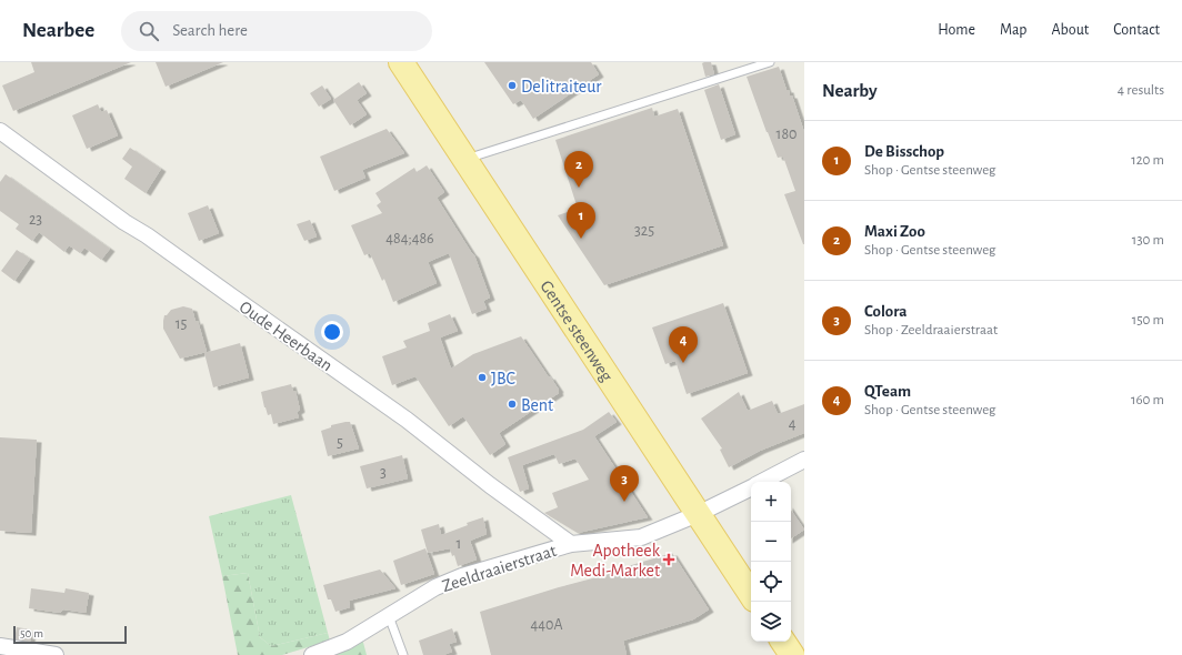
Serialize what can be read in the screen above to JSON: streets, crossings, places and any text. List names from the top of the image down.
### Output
{
  "streets": {
    "main road": ["Gentse steenweg"],
    "street": ["Oude Heerbaan", "Zeeldraaierstraat"]
  },
  "crossings": [
    ["Gentse steenweg", "Zeeldraaierstraat"],
    ["Oude Heerbaan", "Zeeldraaierstraat"]
  ],
  "places": {
    "other": ["Delitraiteur", "JBC", "Bent"],
    "health": ["Apotheek Medi-Market"]
  },
  "house_numbers": [
    "180",
    "23",
    "325",
    "484;486",
    "15",
    "4",
    "5",
    "3",
    "1",
    "440A"
  ],
  "scale_bar": "50 m",
  "page": {
    "header": "Nearbee",
    "search": "Search here",
    "nav": [
      "Home",
      "Map",
      "About",
      "Contact"
    ],
    "heading": ["Nearby", "4 results"],
    "list": [
      {
        "mark": "1",
        "name": "De Bisschop",
        "note": "Shop · Gentse steenweg",
        "value": "120 m"
      },
      {
        "mark": "2",
        "name": "Maxi Zoo",
        "note": "Shop · Gentse steenweg",
        "value": "130 m"
      },
      {
        "mark": "3",
        "name": "Colora",
        "note": "Shop · Zeeldraaierstraat",
        "value": "150 m"
      },
      {
        "mark": "4",
        "name": "QTeam",
        "note": "Shop · Gentse steenweg",
        "value": "160 m"
      }
    ],
    "pins": [
      "2",
      "1",
      "4",
      "3"
    ],
    "map_buttons": ["+", "−"],
    "scale": "50 m"
  }
}
